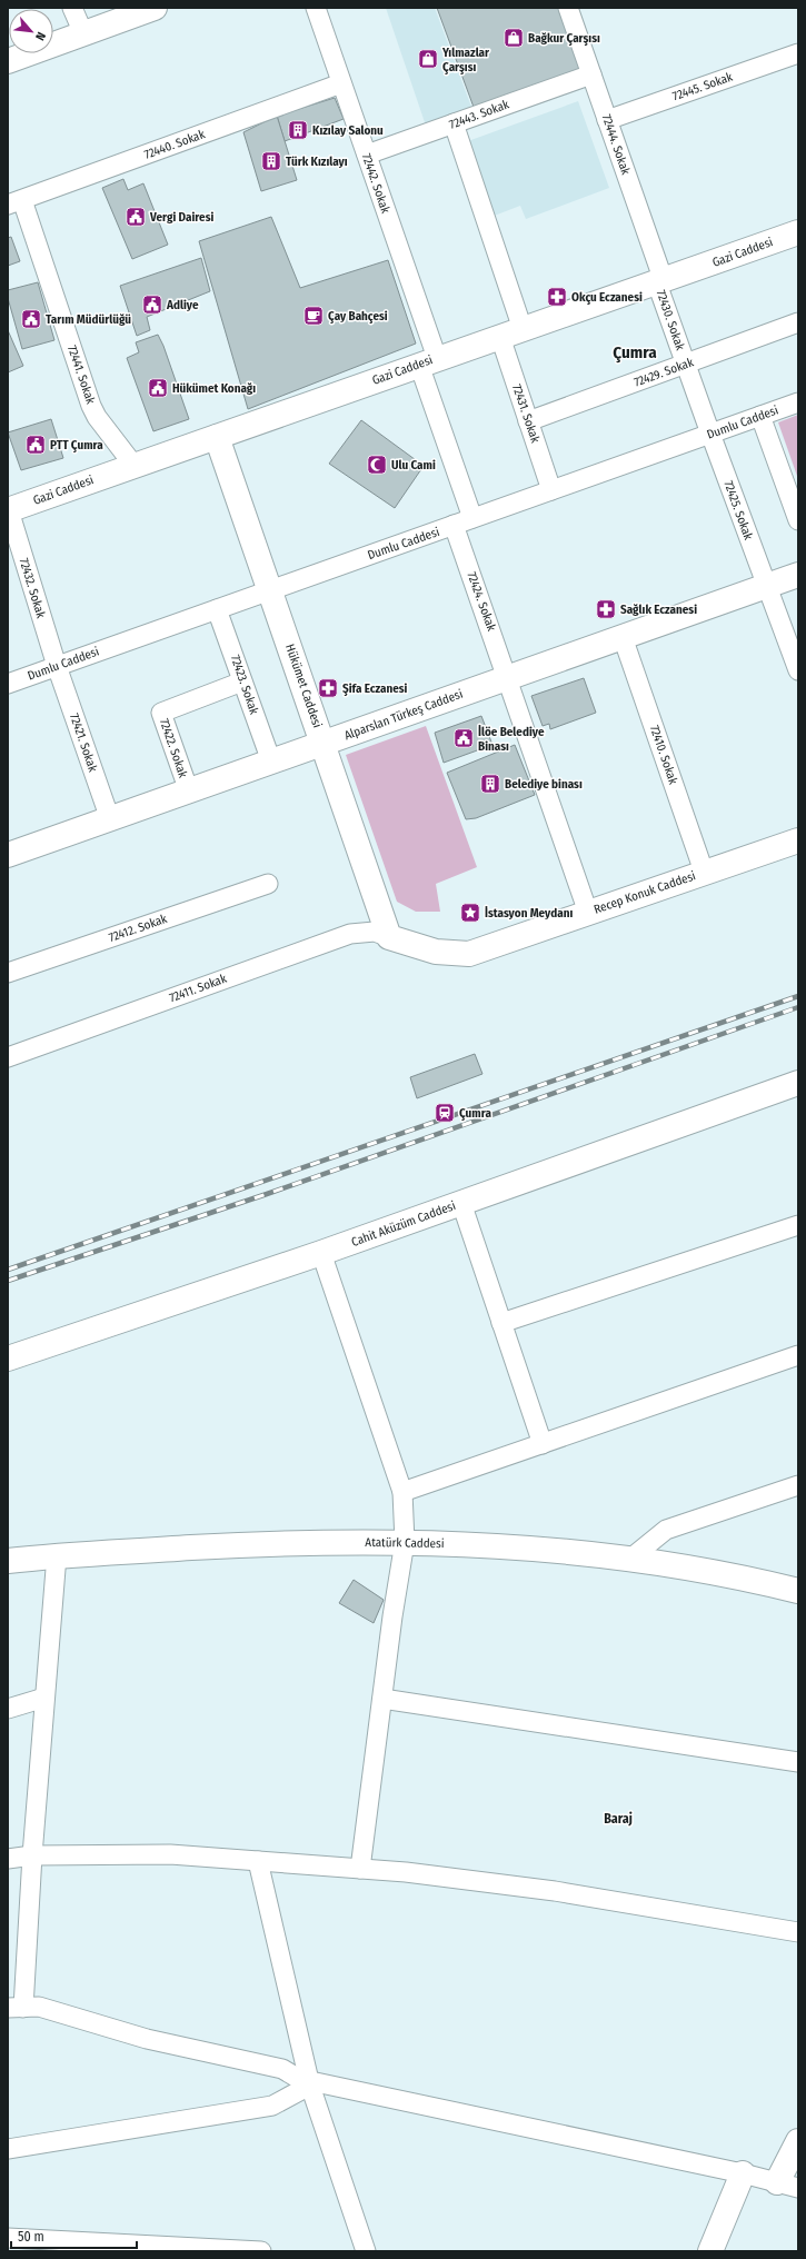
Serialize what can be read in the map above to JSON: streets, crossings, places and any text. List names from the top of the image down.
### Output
{
  "streets": {
    "street": [
      "72445. Sokak",
      "72443. Sokak",
      "72440. Sokak",
      "72444. Sokak",
      "72442. Sokak",
      "Gazi Caddesi",
      "72430. Sokak",
      "72429. Sokak",
      "72441. Sokak",
      "72431. Sokak",
      "Dumlu Caddesi",
      "72425. Sokak",
      "72432. Sokak",
      "72424. Sokak",
      "72423. Sokak",
      "Hükümet Caddesi",
      "Alparslan Türkeş Caddesi",
      "72421. Sokak",
      "72422. Sokak",
      "72410. Sokak",
      "Recep Konuk Caddesi",
      "72412. Sokak",
      "72411. Sokak",
      "Cahit Aküzüm Caddesi",
      "Atatürk Caddesi"
    ]
  },
  "crossings": [
    ["72445. Sokak", "72444. Sokak"],
    ["72443. Sokak", "72444. Sokak"],
    ["72443. Sokak", "72442. Sokak"],
    ["72443. Sokak", "72431. Sokak"],
    ["72440. Sokak", "72442. Sokak"],
    ["72440. Sokak", "72441. Sokak"],
    ["72444. Sokak", "Gazi Caddesi"],
    ["72444. Sokak", "72430. Sokak"],
    ["72442. Sokak", "Gazi Caddesi"],
    ["72442. Sokak", "Dumlu Caddesi"],
    ["Gazi Caddesi", "72430. Sokak"],
    ["Gazi Caddesi", "72441. Sokak"],
    ["Gazi Caddesi", "72431. Sokak"],
    ["Gazi Caddesi", "72432. Sokak"],
    ["Gazi Caddesi", "Hükümet Caddesi"],
    ["72430. Sokak", "72429. Sokak"],
    ["72430. Sokak", "Dumlu Caddesi"],
    ["72430. Sokak", "72425. Sokak"],
    ["72429. Sokak", "72431. Sokak"],
    ["72431. Sokak", "Dumlu Caddesi"],
    ["Dumlu Caddesi", "72425. Sokak"],
    ["Dumlu Caddesi", "72432. Sokak"],
    ["Dumlu Caddesi", "72424. Sokak"],
    ["Dumlu Caddesi", "72423. Sokak"],
    ["Dumlu Caddesi", "Hükümet Caddesi"],
    ["Dumlu Caddesi", "72421. Sokak"],
    ["72425. Sokak", "Alparslan Türkeş Caddesi"],
    ["72432. Sokak", "72421. Sokak"],
    ["72424. Sokak", "Alparslan Türkeş Caddesi"],
    ["72424. Sokak", "Recep Konuk Caddesi"],
    ["72423. Sokak", "Alparslan Türkeş Caddesi"],
    ["72423. Sokak", "72422. Sokak"],
    ["Hükümet Caddesi", "Alparslan Türkeş Caddesi"],
    ["Hükümet Caddesi", "Recep Konuk Caddesi"],
    ["Hükümet Caddesi", "72411. Sokak"],
    ["Alparslan Türkeş Caddesi", "72421. Sokak"],
    ["Alparslan Türkeş Caddesi", "72422. Sokak"],
    ["Alparslan Türkeş Caddesi", "72410. Sokak"],
    ["72410. Sokak", "Recep Konuk Caddesi"],
    ["Recep Konuk Caddesi", "72411. Sokak"]
  ],
  "districts": ["Çumra", "Baraj"],
  "places": {
    "shop": ["Bağkur Çarşısı", "Yılmazlar Çarşısı"],
    "building": ["Kızılay Salonu", "Türk Kızılayı", "Belediye binası"],
    "public building": [
      "Vergi Dairesi",
      "Adliye",
      "Tarım Müdürlüğü",
      "Hükümet Konağı",
      "PTT Çumra",
      "İlöe Belediye Binası"
    ],
    "pharmacy": ["Okçu Eczanesi", "Sağlık Eczanesi", "Şifa Eczanesi"],
    "cafe": ["Çay Bahçesi"],
    "mosque": ["Ulu Cami"],
    "place": ["İstasyon Meydanı"],
    "station": ["Çumra"]
  },
  "scale_bar": "50 m",
  "north": "bottom right"
}
